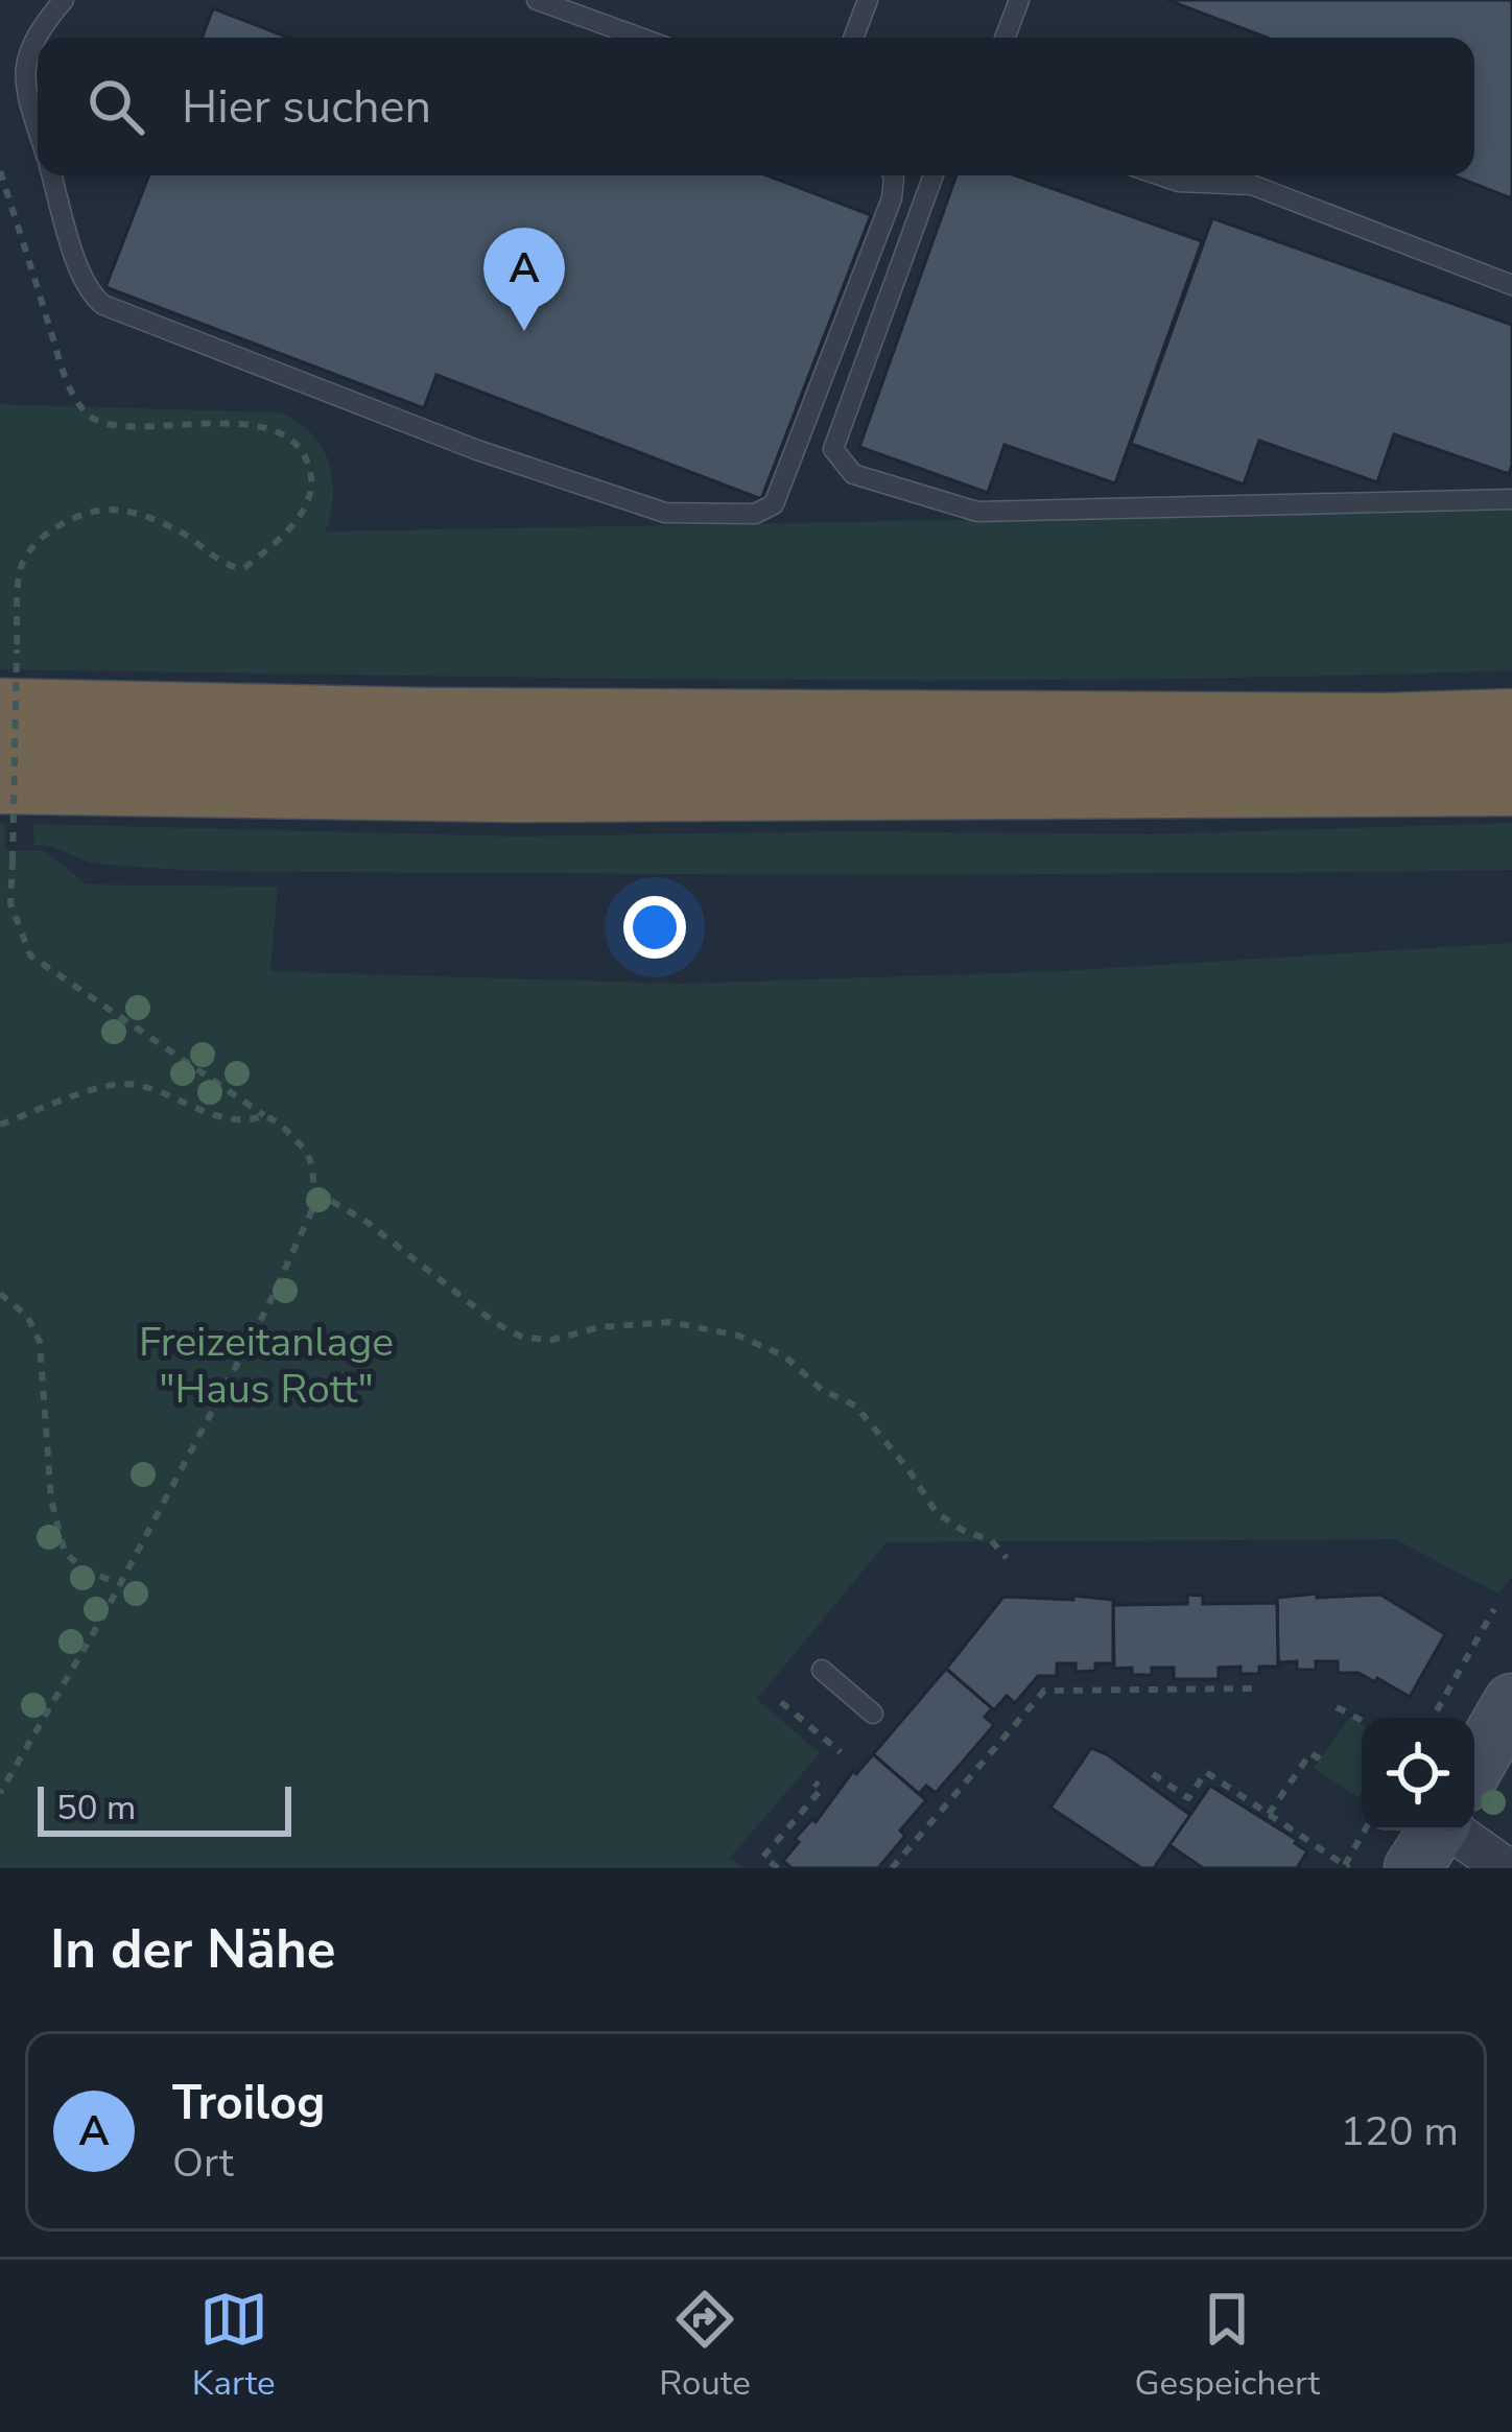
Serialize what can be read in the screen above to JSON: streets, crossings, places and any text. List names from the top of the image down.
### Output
{
  "parks": ["Freizeitanlage \"Haus Rott\""],
  "scale_bar": "50 m",
  "page": {
    "search": "Hier suchen",
    "pins": "A",
    "scale": "50 m",
    "heading": "In der Nähe",
    "list": [
      {
        "mark": "A",
        "name": "Troilog",
        "note": "Ort",
        "value": "120 m"
      }
    ],
    "nav": ["Karte", "Route", "Gespeichert"]
  }
}
